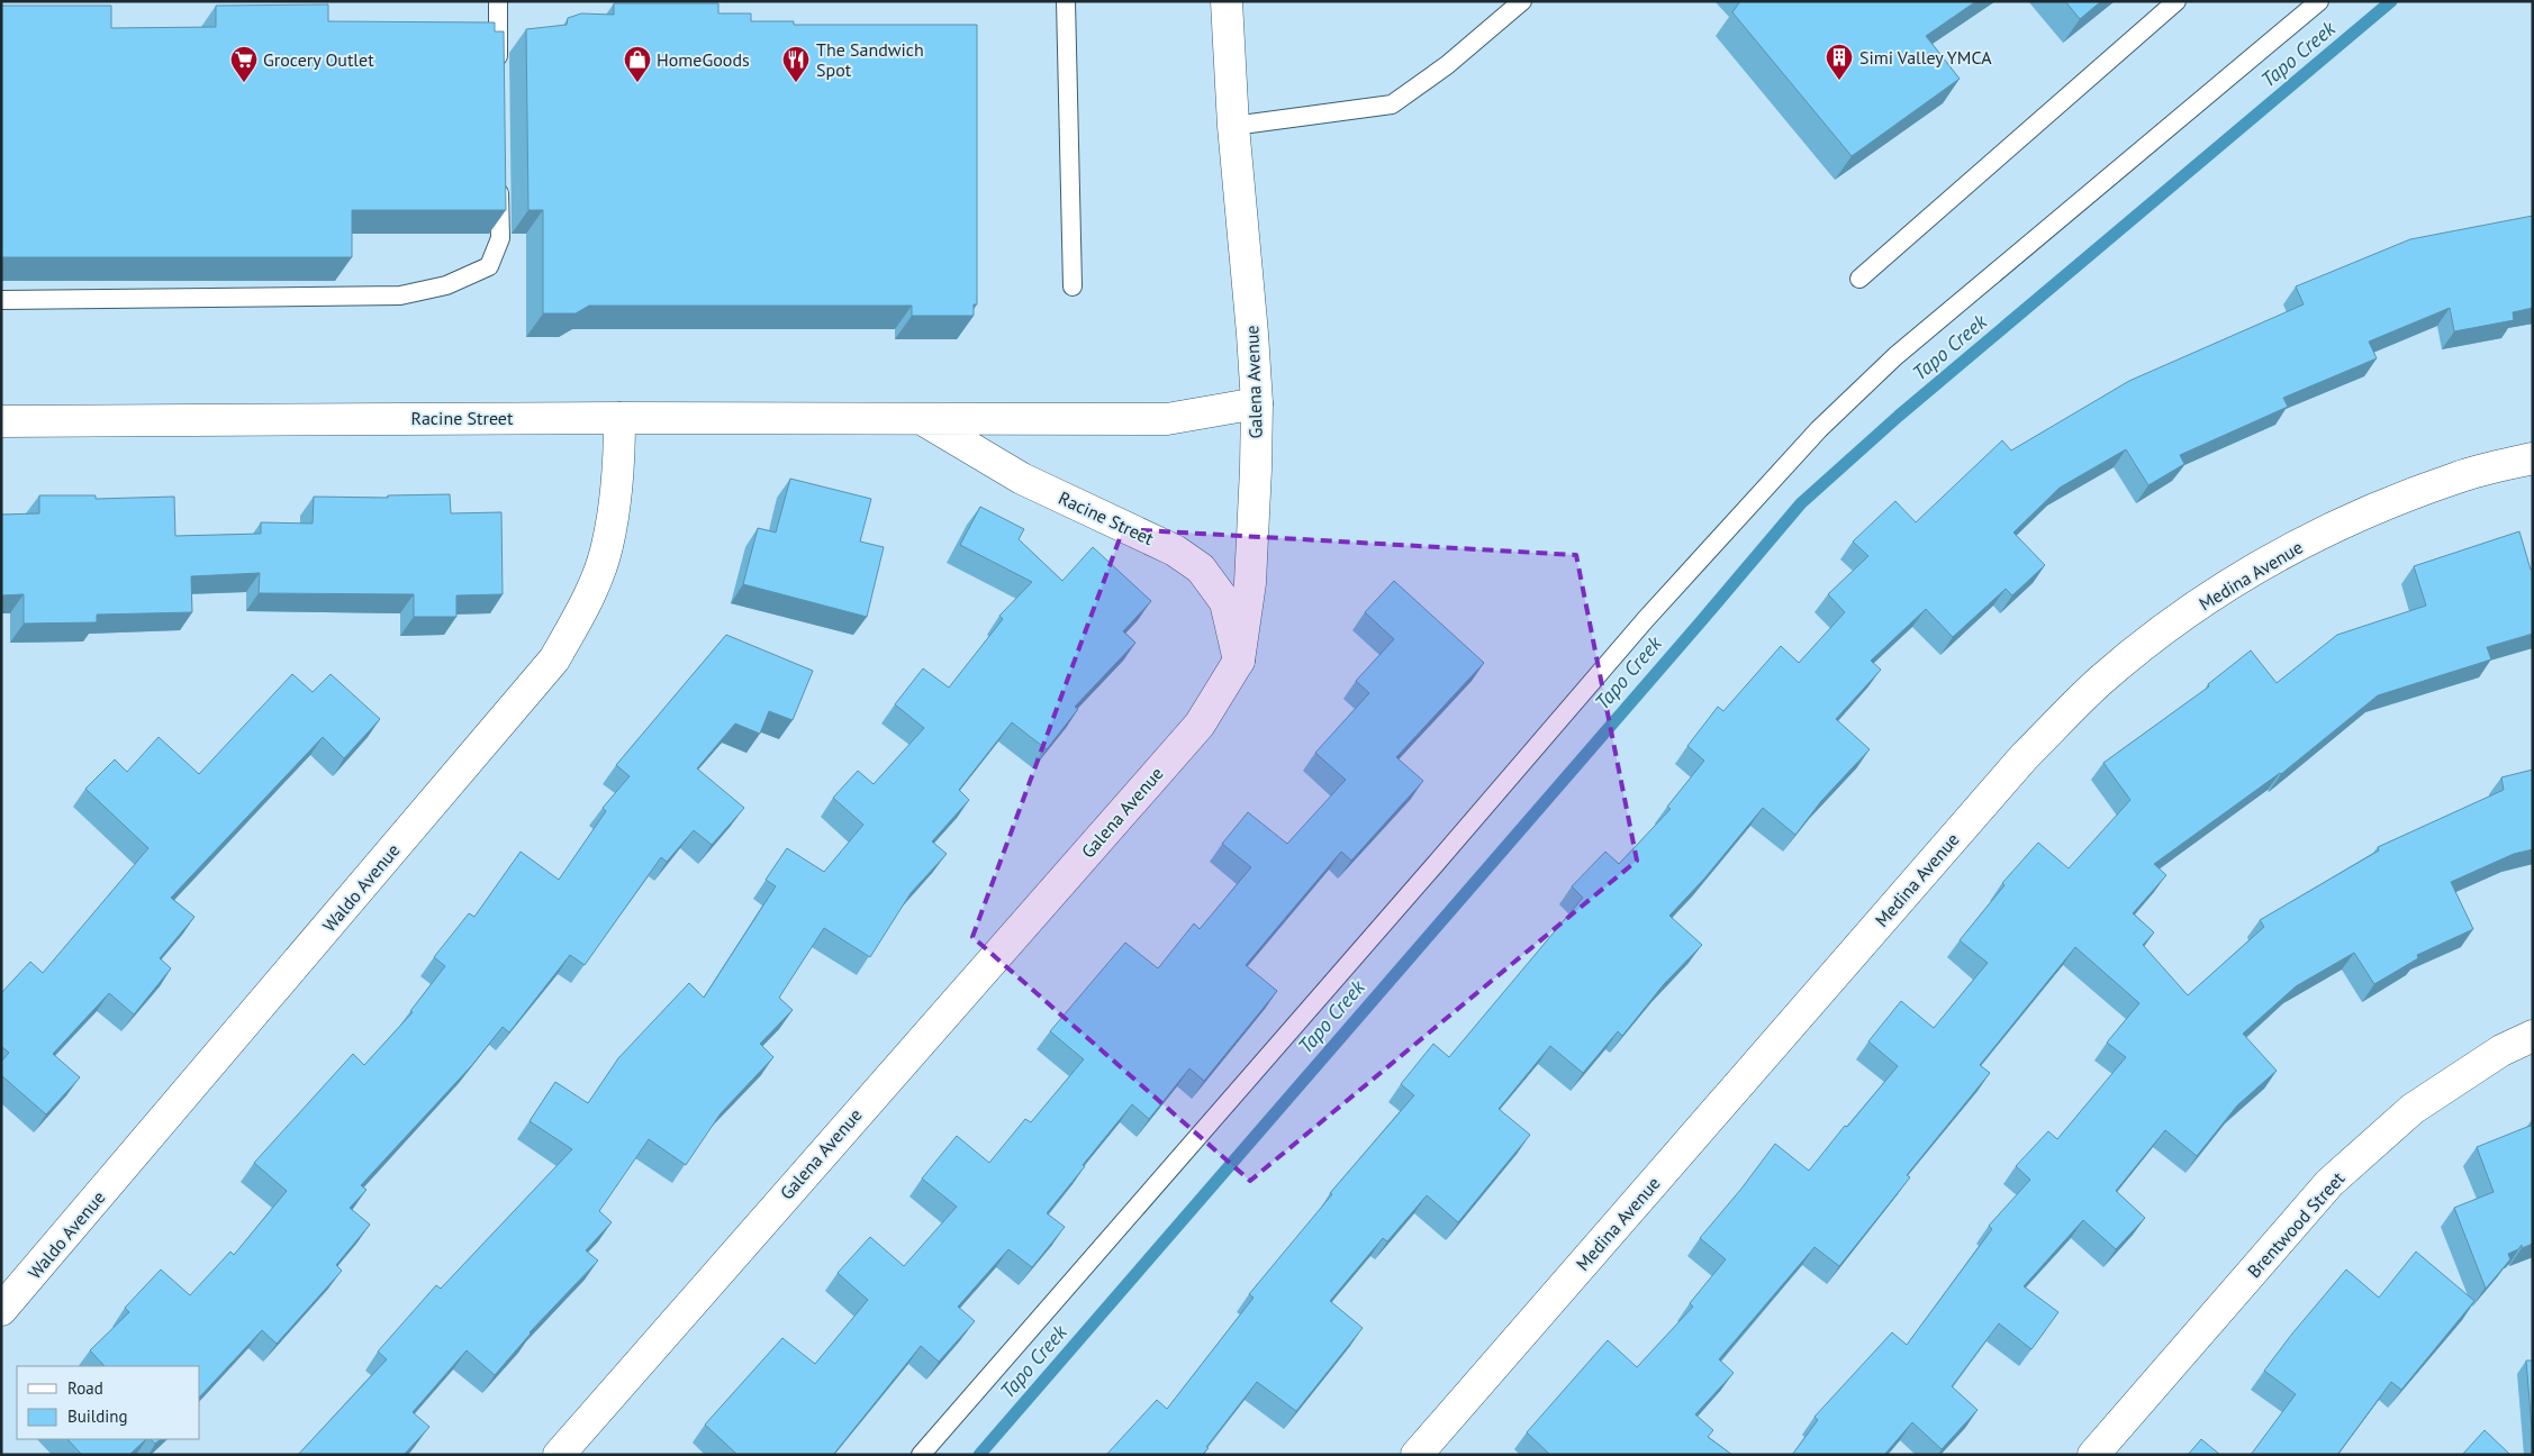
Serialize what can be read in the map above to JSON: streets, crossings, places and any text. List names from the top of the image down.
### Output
{
  "streets": {
    "street": [
      "Galena Avenue",
      "Racine Street",
      "Medina Avenue",
      "Waldo Avenue",
      "Brentwood Street"
    ]
  },
  "crossings": [
    ["Galena Avenue", "Racine Street"],
    ["Racine Street", "Waldo Avenue"]
  ],
  "water": ["Tapo Creek"],
  "places": {
    "building": ["Simi Valley YMCA"],
    "supermarket": ["Grocery Outlet"],
    "shop": ["HomeGoods"],
    "restaurant": ["The Sandwich Spot"]
  },
  "legend": ["Road", "Building"]
}
